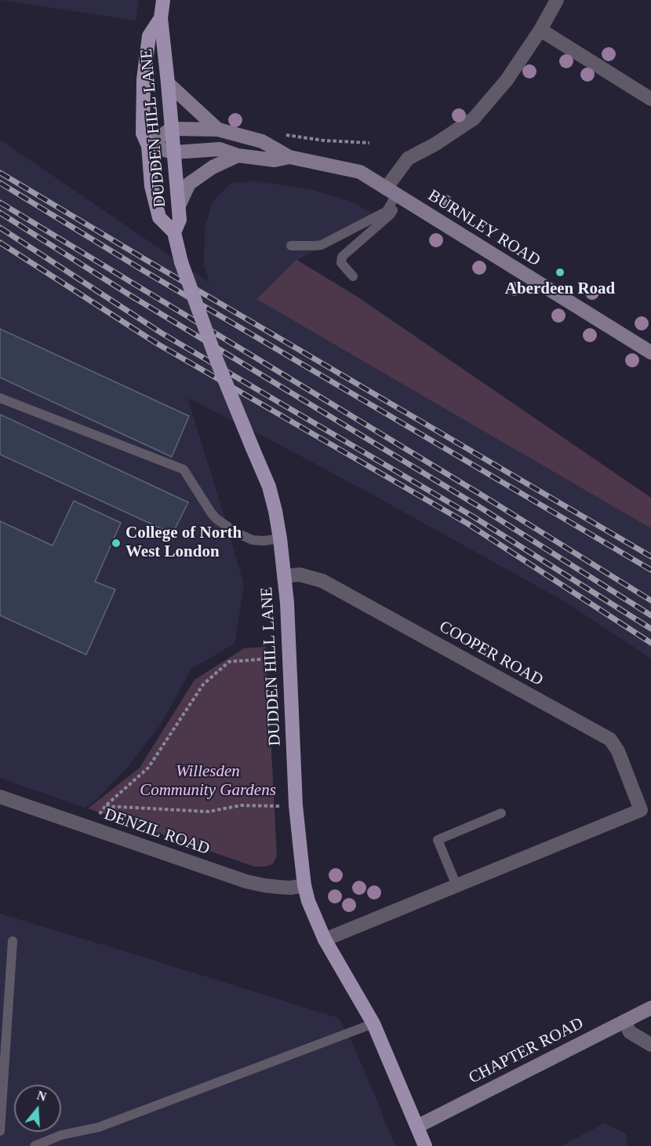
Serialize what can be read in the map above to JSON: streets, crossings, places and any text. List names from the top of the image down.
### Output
{
  "streets": {
    "main road": ["DUDDEN HILL LANE"],
    "street": [
      "BURNLEY ROAD",
      "COOPER ROAD",
      "DENZIL ROAD",
      "CHAPTER ROAD"
    ]
  },
  "crossings": [
    ["DUDDEN HILL LANE", "BURNLEY ROAD"],
    ["DUDDEN HILL LANE", "COOPER ROAD"],
    ["DUDDEN HILL LANE", "DENZIL ROAD"],
    ["DUDDEN HILL LANE", "CHAPTER ROAD"]
  ],
  "parks": ["Willesden Community Gardens"],
  "places": ["Aberdeen Road", "College of North West London"],
  "north": "top"
}
